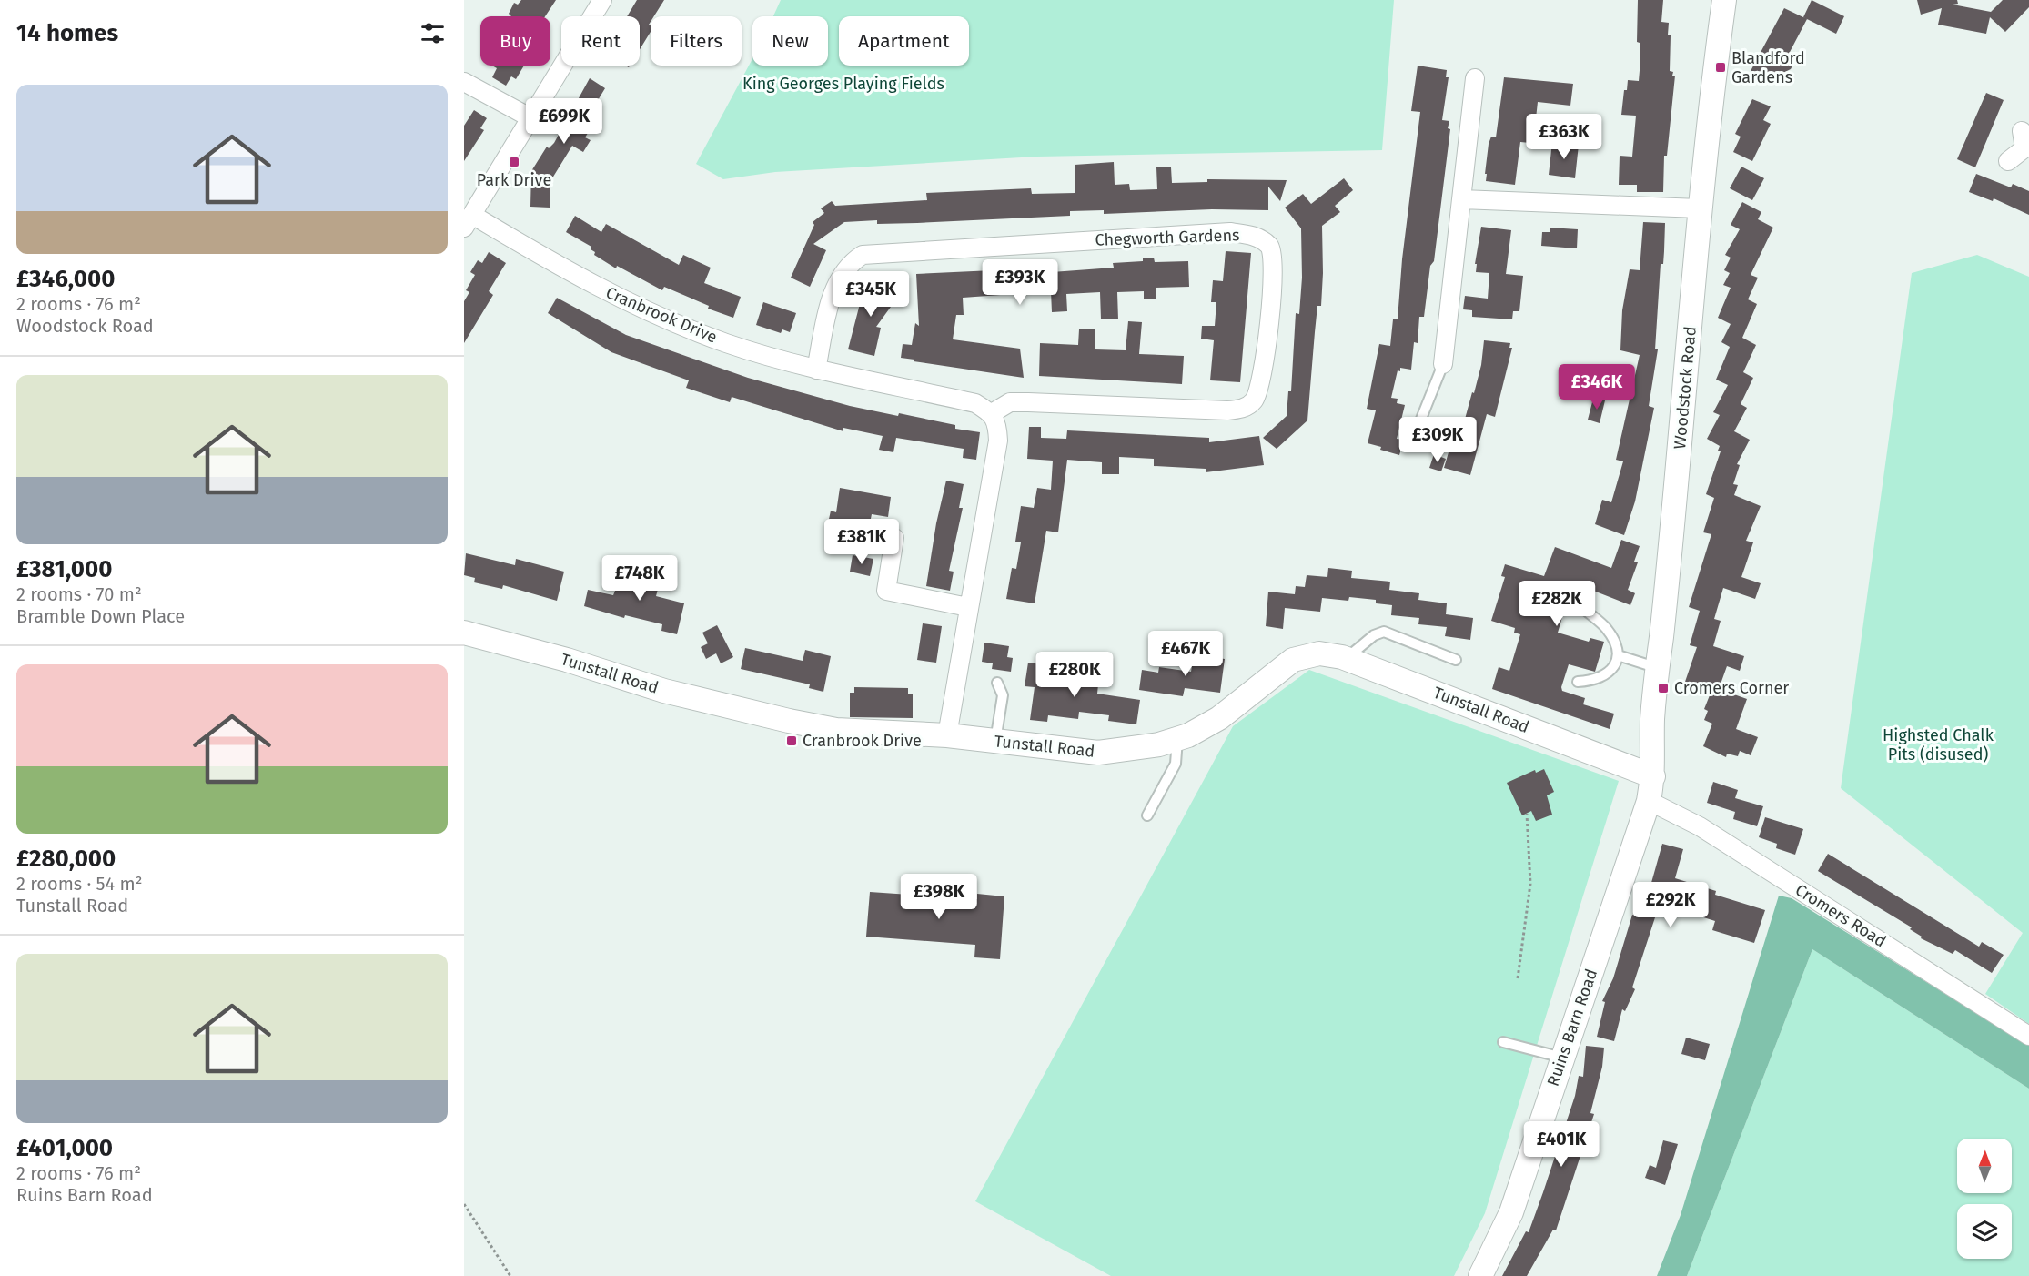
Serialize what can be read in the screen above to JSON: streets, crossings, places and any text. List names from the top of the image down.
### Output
{
  "streets": {
    "street": [
      "Chegworth Gardens",
      "Cranbrook Drive",
      "Woodstock Road",
      "Tunstall Road",
      "Cromers Road",
      "Ruins Barn Road"
    ]
  },
  "crossings": [
    ["Chegworth Gardens", "Cranbrook Drive"],
    ["Woodstock Road", "Tunstall Road"],
    ["Woodstock Road", "Ruins Barn Road"],
    ["Tunstall Road", "Ruins Barn Road"],
    ["Cromers Road", "Ruins Barn Road"]
  ],
  "parks": ["King Georges Playing Fields", "Highsted Chalk Pits (disused)"],
  "places": {
    "transit": [
      "Blandford Gardens",
      "Park Drive",
      "Cromers Corner",
      "Cranbrook Drive"
    ]
  },
  "north": "top",
  "page": {
    "heading": "14 homes",
    "chip": [
      "Buy",
      "Rent",
      "Filters",
      "New",
      "Apartment"
    ],
    "list": [
      {
        "name": "£346,000",
        "note": "2 rooms · 76 m² · Woodstock Road"
      },
      {
        "name": "£381,000",
        "note": "2 rooms · 70 m² · Bramble Down Place"
      },
      {
        "name": "£280,000",
        "note": "2 rooms · 54 m² · Tunstall Road"
      },
      {
        "name": "£401,000",
        "note": "2 rooms · 76 m² · Ruins Barn Road"
      }
    ],
    "price": [
      "£699K",
      "£363K",
      "£393K",
      "£345K",
      "£346K",
      "£309K",
      "£381K",
      "£748K",
      "£282K",
      "£467K",
      "£280K",
      "£398K",
      "£292K",
      "£401K"
    ]
  }
}
